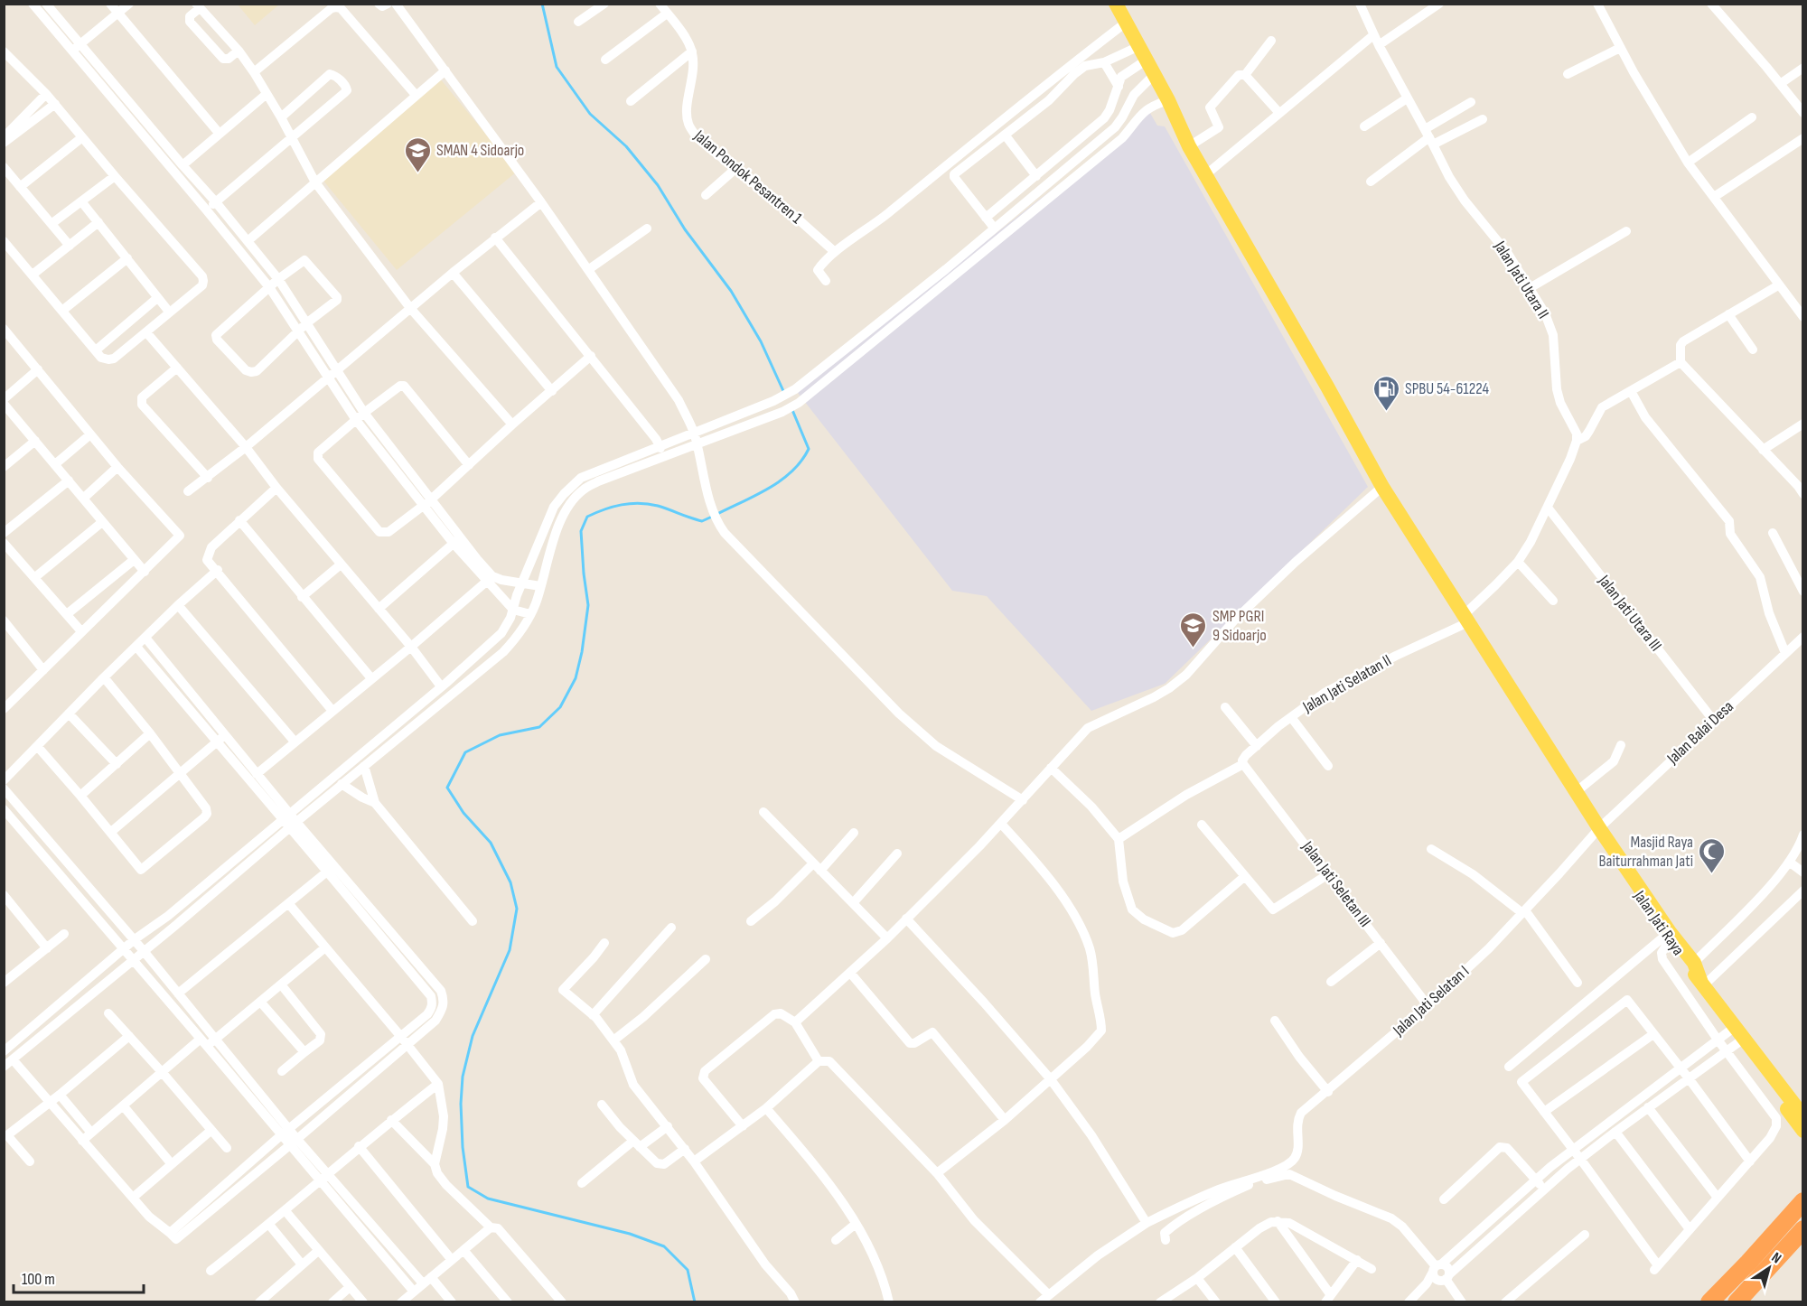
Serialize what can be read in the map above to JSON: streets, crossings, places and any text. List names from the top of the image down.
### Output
{
  "streets": {
    "main road": ["Jalan Jati Raya"],
    "street": [
      "Jalan Pondok Pesantren 1",
      "Jalan Jati Utara II",
      "Jalan Jati Utara III",
      "Jalan Jati Selatan II",
      "Jalan Balai Desa",
      "Jalan Jati Seletan III",
      "Jalan Jati Selatan I"
    ]
  },
  "crossings": [
    ["Jalan Jati Utara III", "Jalan Balai Desa"],
    ["Jalan Jati Selatan II", "Jalan Jati Seletan III"],
    ["Jalan Balai Desa", "Jalan Jati Selatan I"],
    ["Jalan Jati Seletan III", "Jalan Jati Selatan I"]
  ],
  "places": {
    "school or university": ["SMAN 4 Sidoarjo", "SMP PGRI 9 Sidoarjo"],
    "fuel station": ["SPBU 54-61224"],
    "mosque": ["Masjid Raya Baiturrahman Jati"]
  },
  "scale_bar": "100 m",
  "north": "top right"
}
